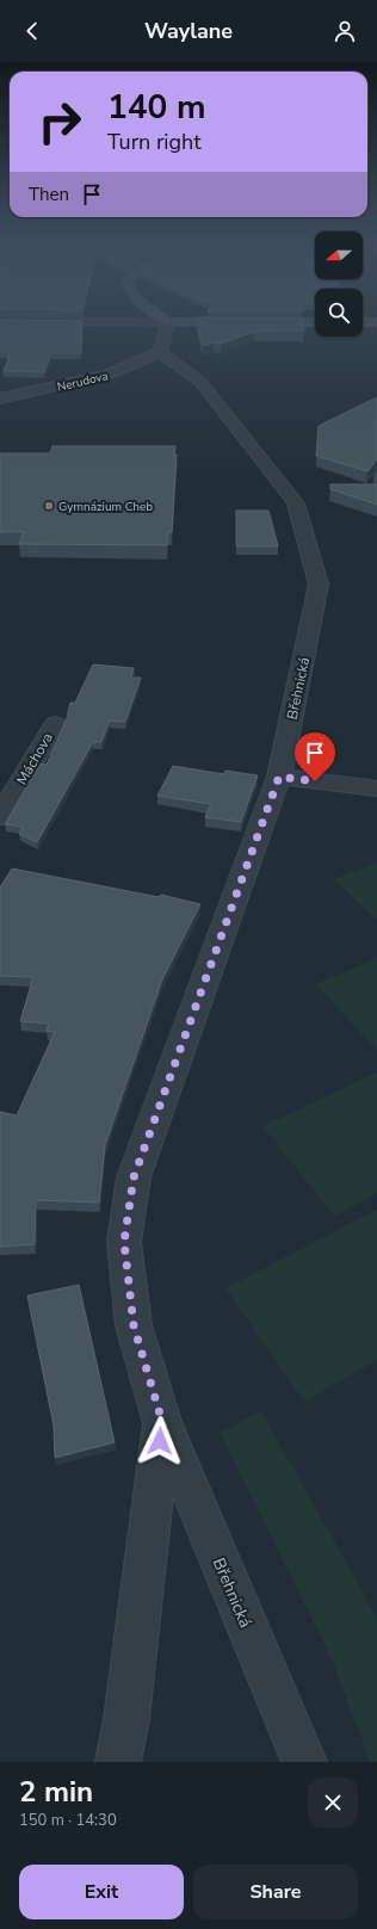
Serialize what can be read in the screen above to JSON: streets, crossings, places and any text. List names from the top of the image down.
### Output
{
  "streets": {
    "street": ["Nerudova", "Břehnická", "Máchova"]
  },
  "crossings": [
    ["Nerudova", "Břehnická"]
  ],
  "places": ["Gymnázium Cheb"],
  "north": "left",
  "page": {
    "header": "Waylane",
    "turn": ["140 m", "Turn right"],
    "then": "Then",
    "heading": ["2 min", "150 m · 14:30"],
    "buttons": ["Exit", "Share"]
  }
}
